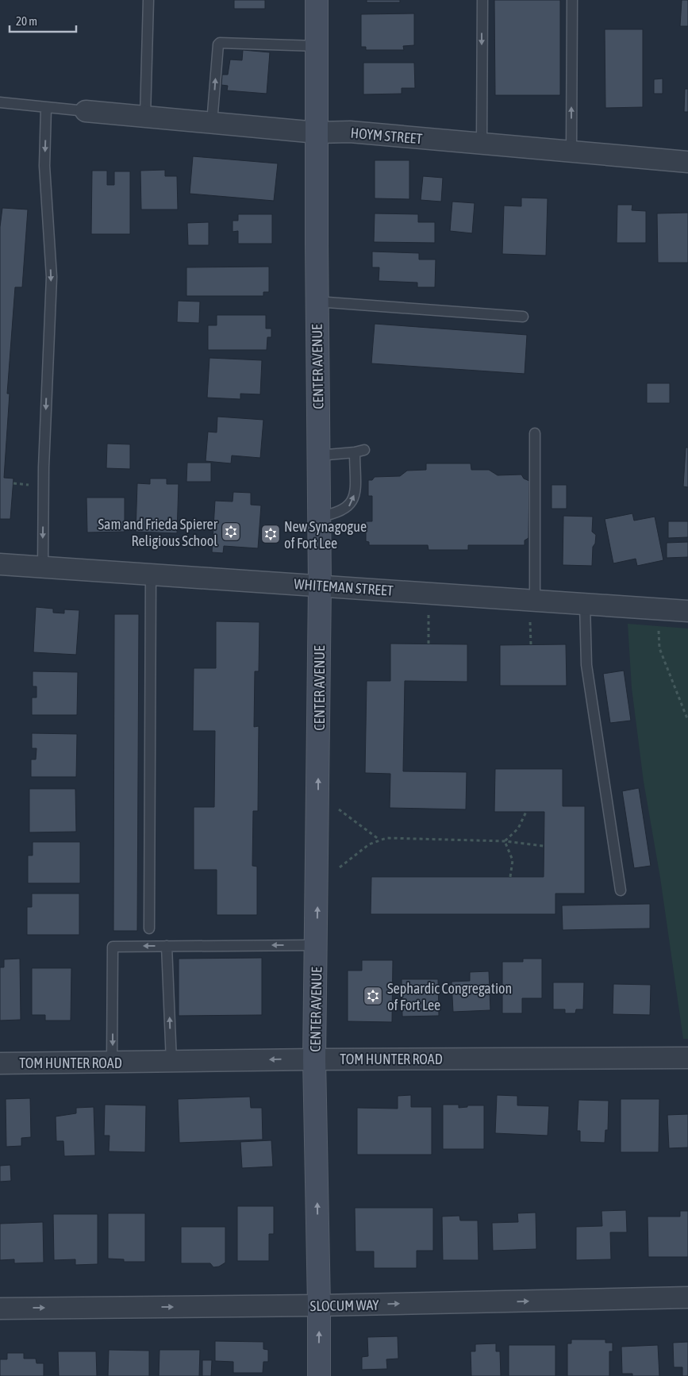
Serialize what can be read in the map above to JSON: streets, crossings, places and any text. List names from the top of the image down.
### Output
{
  "streets": {
    "main road": ["CENTER AVENUE"],
    "street": [
      "HOYM STREET",
      "WHITEMAN STREET",
      "TOM HUNTER ROAD",
      "SLOCUM WAY"
    ]
  },
  "crossings": [
    ["HOYM STREET", "CENTER AVENUE"],
    ["CENTER AVENUE", "WHITEMAN STREET"],
    ["CENTER AVENUE", "TOM HUNTER ROAD"],
    ["CENTER AVENUE", "SLOCUM WAY"]
  ],
  "one_way": ["CENTER AVENUE", "SLOCUM WAY"],
  "places": {
    "synagogue": ["Sam and Frieda Spierer Religious School", "New Synagogue of Fort Lee", "Sephardic Congregation of Fort Lee"]
  },
  "scale_bar": "20 m"
}
